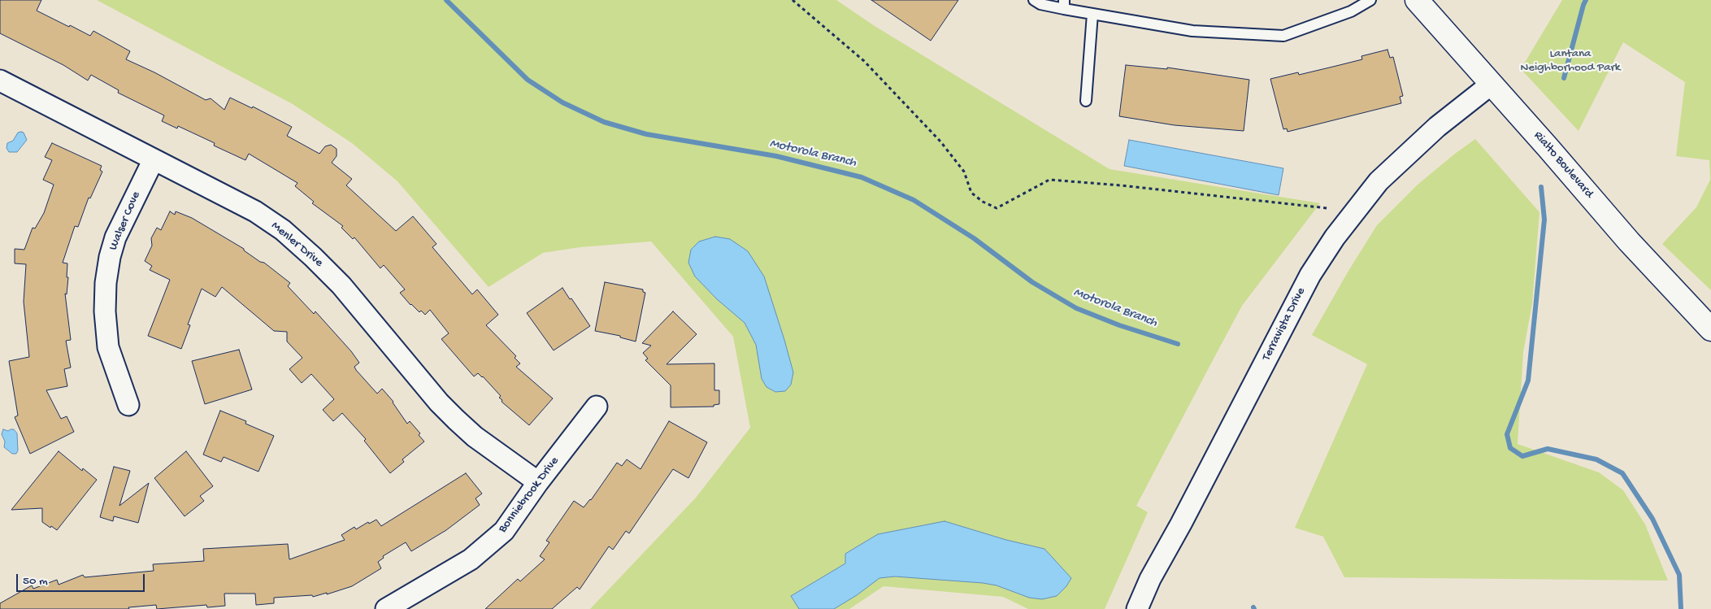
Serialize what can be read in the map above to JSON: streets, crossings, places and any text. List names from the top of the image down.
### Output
{
  "streets": {
    "street": [
      "Rialto Boulevard",
      "Walser Cove",
      "Menler Drive",
      "Terravista Drive",
      "Bonniebrook Drive"
    ]
  },
  "crossings": [
    ["Rialto Boulevard", "Terravista Drive"],
    ["Walser Cove", "Menler Drive"],
    ["Menler Drive", "Bonniebrook Drive"]
  ],
  "water": ["Motorola Branch"],
  "parks": ["Lantana Neighborhood Park"],
  "scale_bar": "50 m"
}
